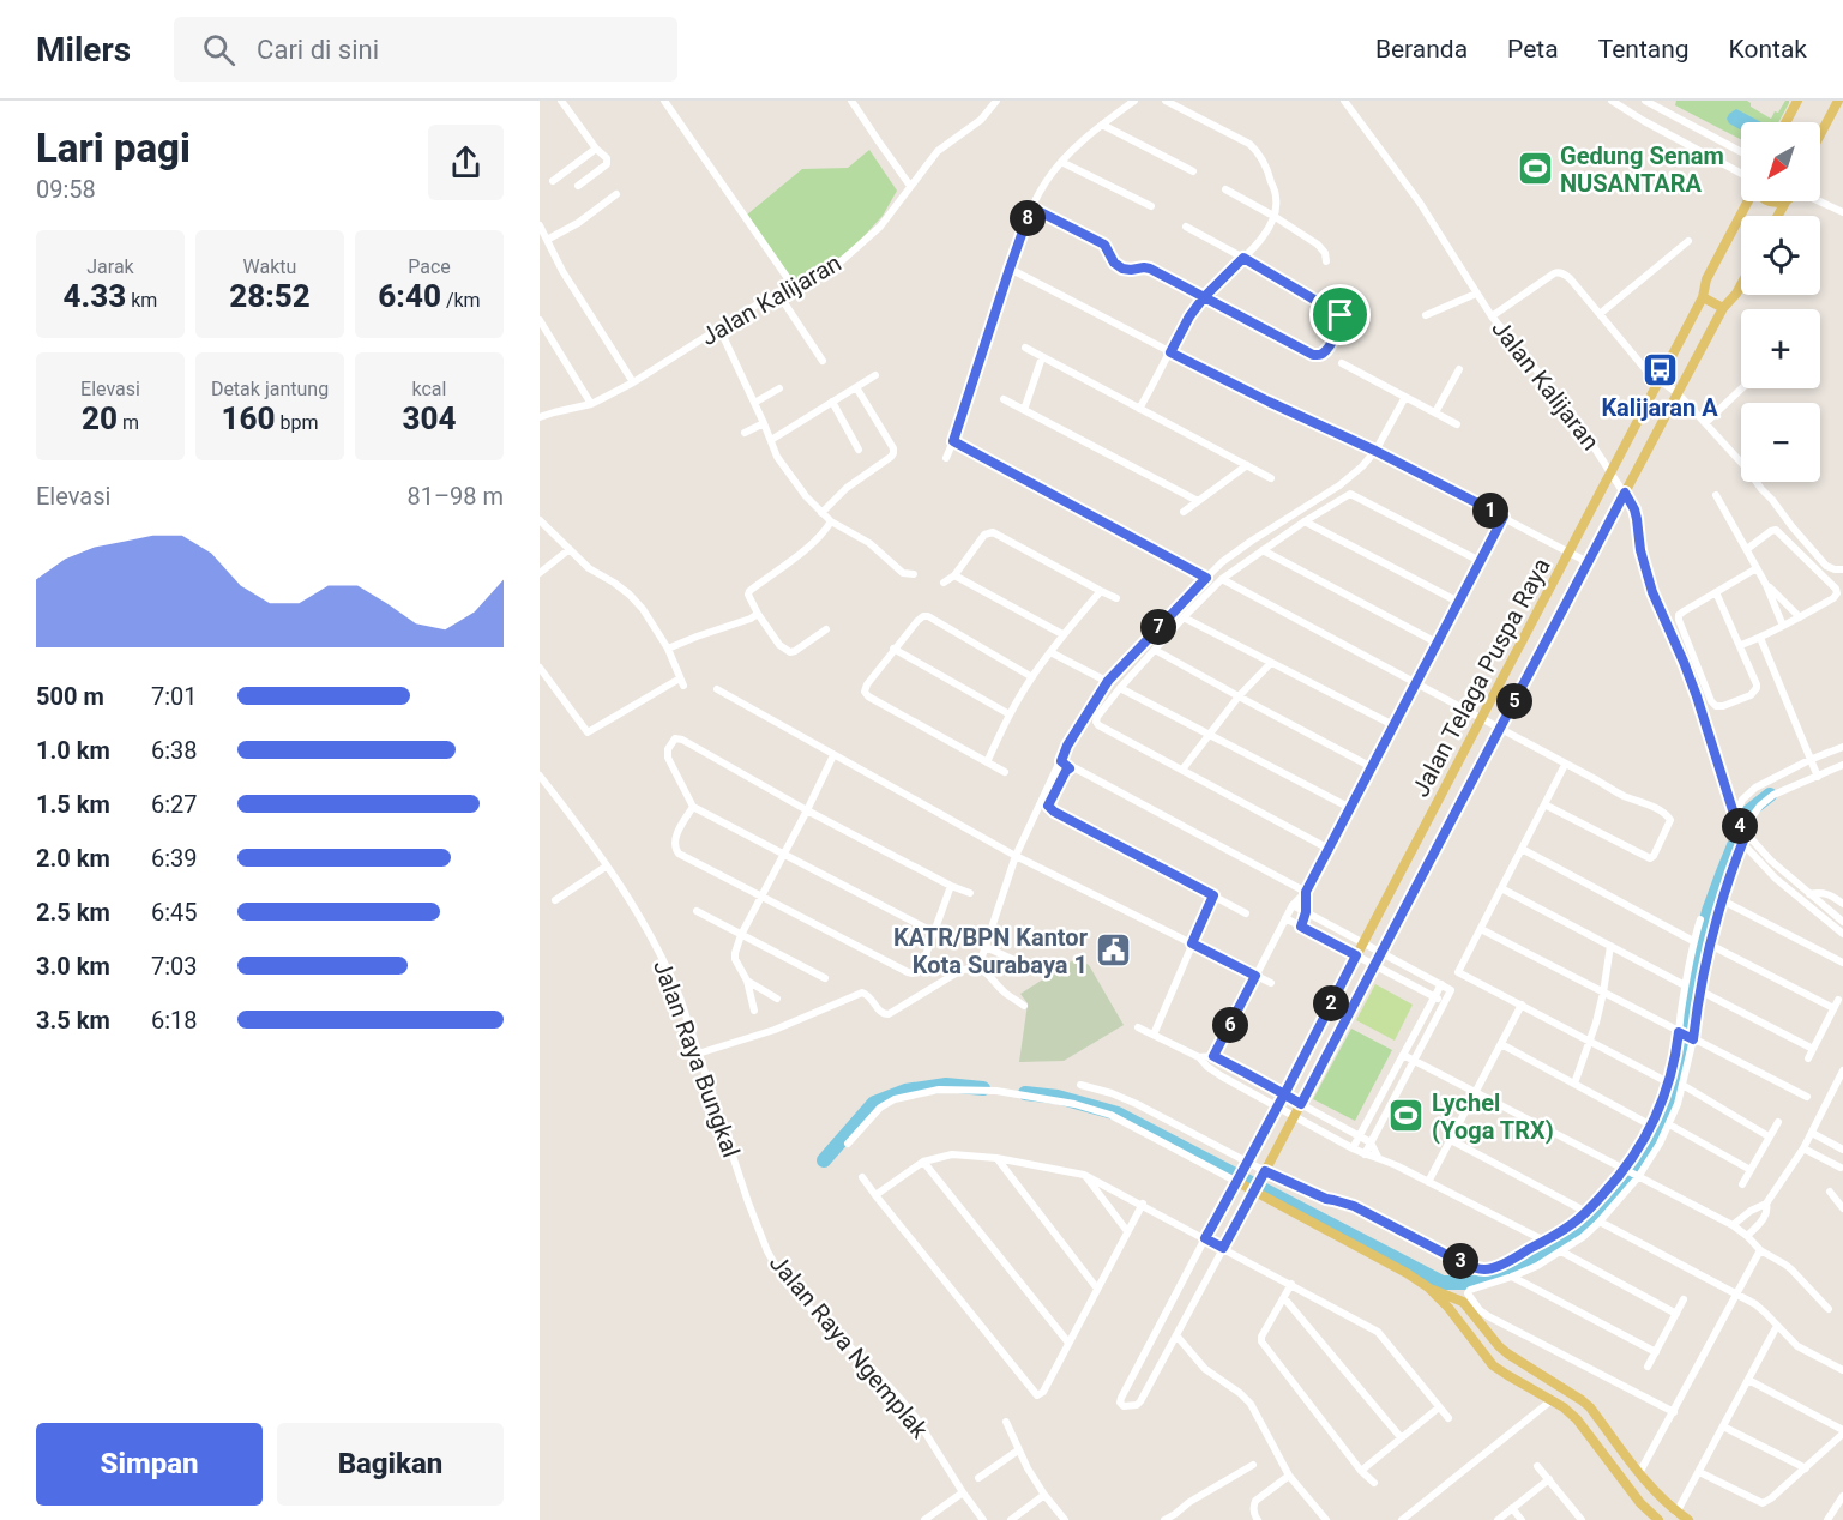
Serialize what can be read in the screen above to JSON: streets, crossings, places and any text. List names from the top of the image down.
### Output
{
  "streets": {
    "main road": ["Jalan Telaga Puspa Raya"],
    "street": ["Jalan Kalijaran", "Jalan Raya Bungkal", "Jalan Raya Ngemplak"]
  },
  "crossings": [
    ["Jalan Kalijaran", "Jalan Telaga Puspa Raya"],
    ["Jalan Raya Bungkal", "Jalan Raya Ngemplak"]
  ],
  "places": {
    "sports": ["Gedung Senam NUSANTARA", "Lychel (Yoga TRX)"],
    "bus stop": ["Kalijaran A"],
    "public building": ["KATR/BPN Kantor Kota Surabaya 1"]
  },
  "north": "bottom left",
  "page": {
    "header": "Milers",
    "search": "Cari di sini",
    "nav": [
      "Beranda",
      "Peta",
      "Tentang",
      "Kontak"
    ],
    "heading": ["Lari pagi", "09:58"],
    "map_buttons": ["+", "−"],
    "pins": [
      "8",
      "1",
      "7",
      "5",
      "4",
      "2",
      "6",
      "3"
    ],
    "stats": [
      ["Jarak", "4.33 km"],
      ["Waktu", "28:52"],
      ["Pace", "6:40 /km"],
      ["Elevasi", "20 m"],
      ["Detak jantung", "160 bpm"],
      ["kcal", "304"]
    ],
    "chart": ["Elevasi", "81–98 m"],
    "list": [
      {
        "name": "500 m",
        "note": "7:01"
      },
      {
        "name": "1.0 km",
        "note": "6:38"
      },
      {
        "name": "1.5 km",
        "note": "6:27"
      },
      {
        "name": "2.0 km",
        "note": "6:39"
      },
      {
        "name": "2.5 km",
        "note": "6:45"
      },
      {
        "name": "3.0 km",
        "note": "7:03"
      },
      {
        "name": "3.5 km",
        "note": "6:18"
      }
    ],
    "buttons": ["Simpan", "Bagikan"]
  }
}
